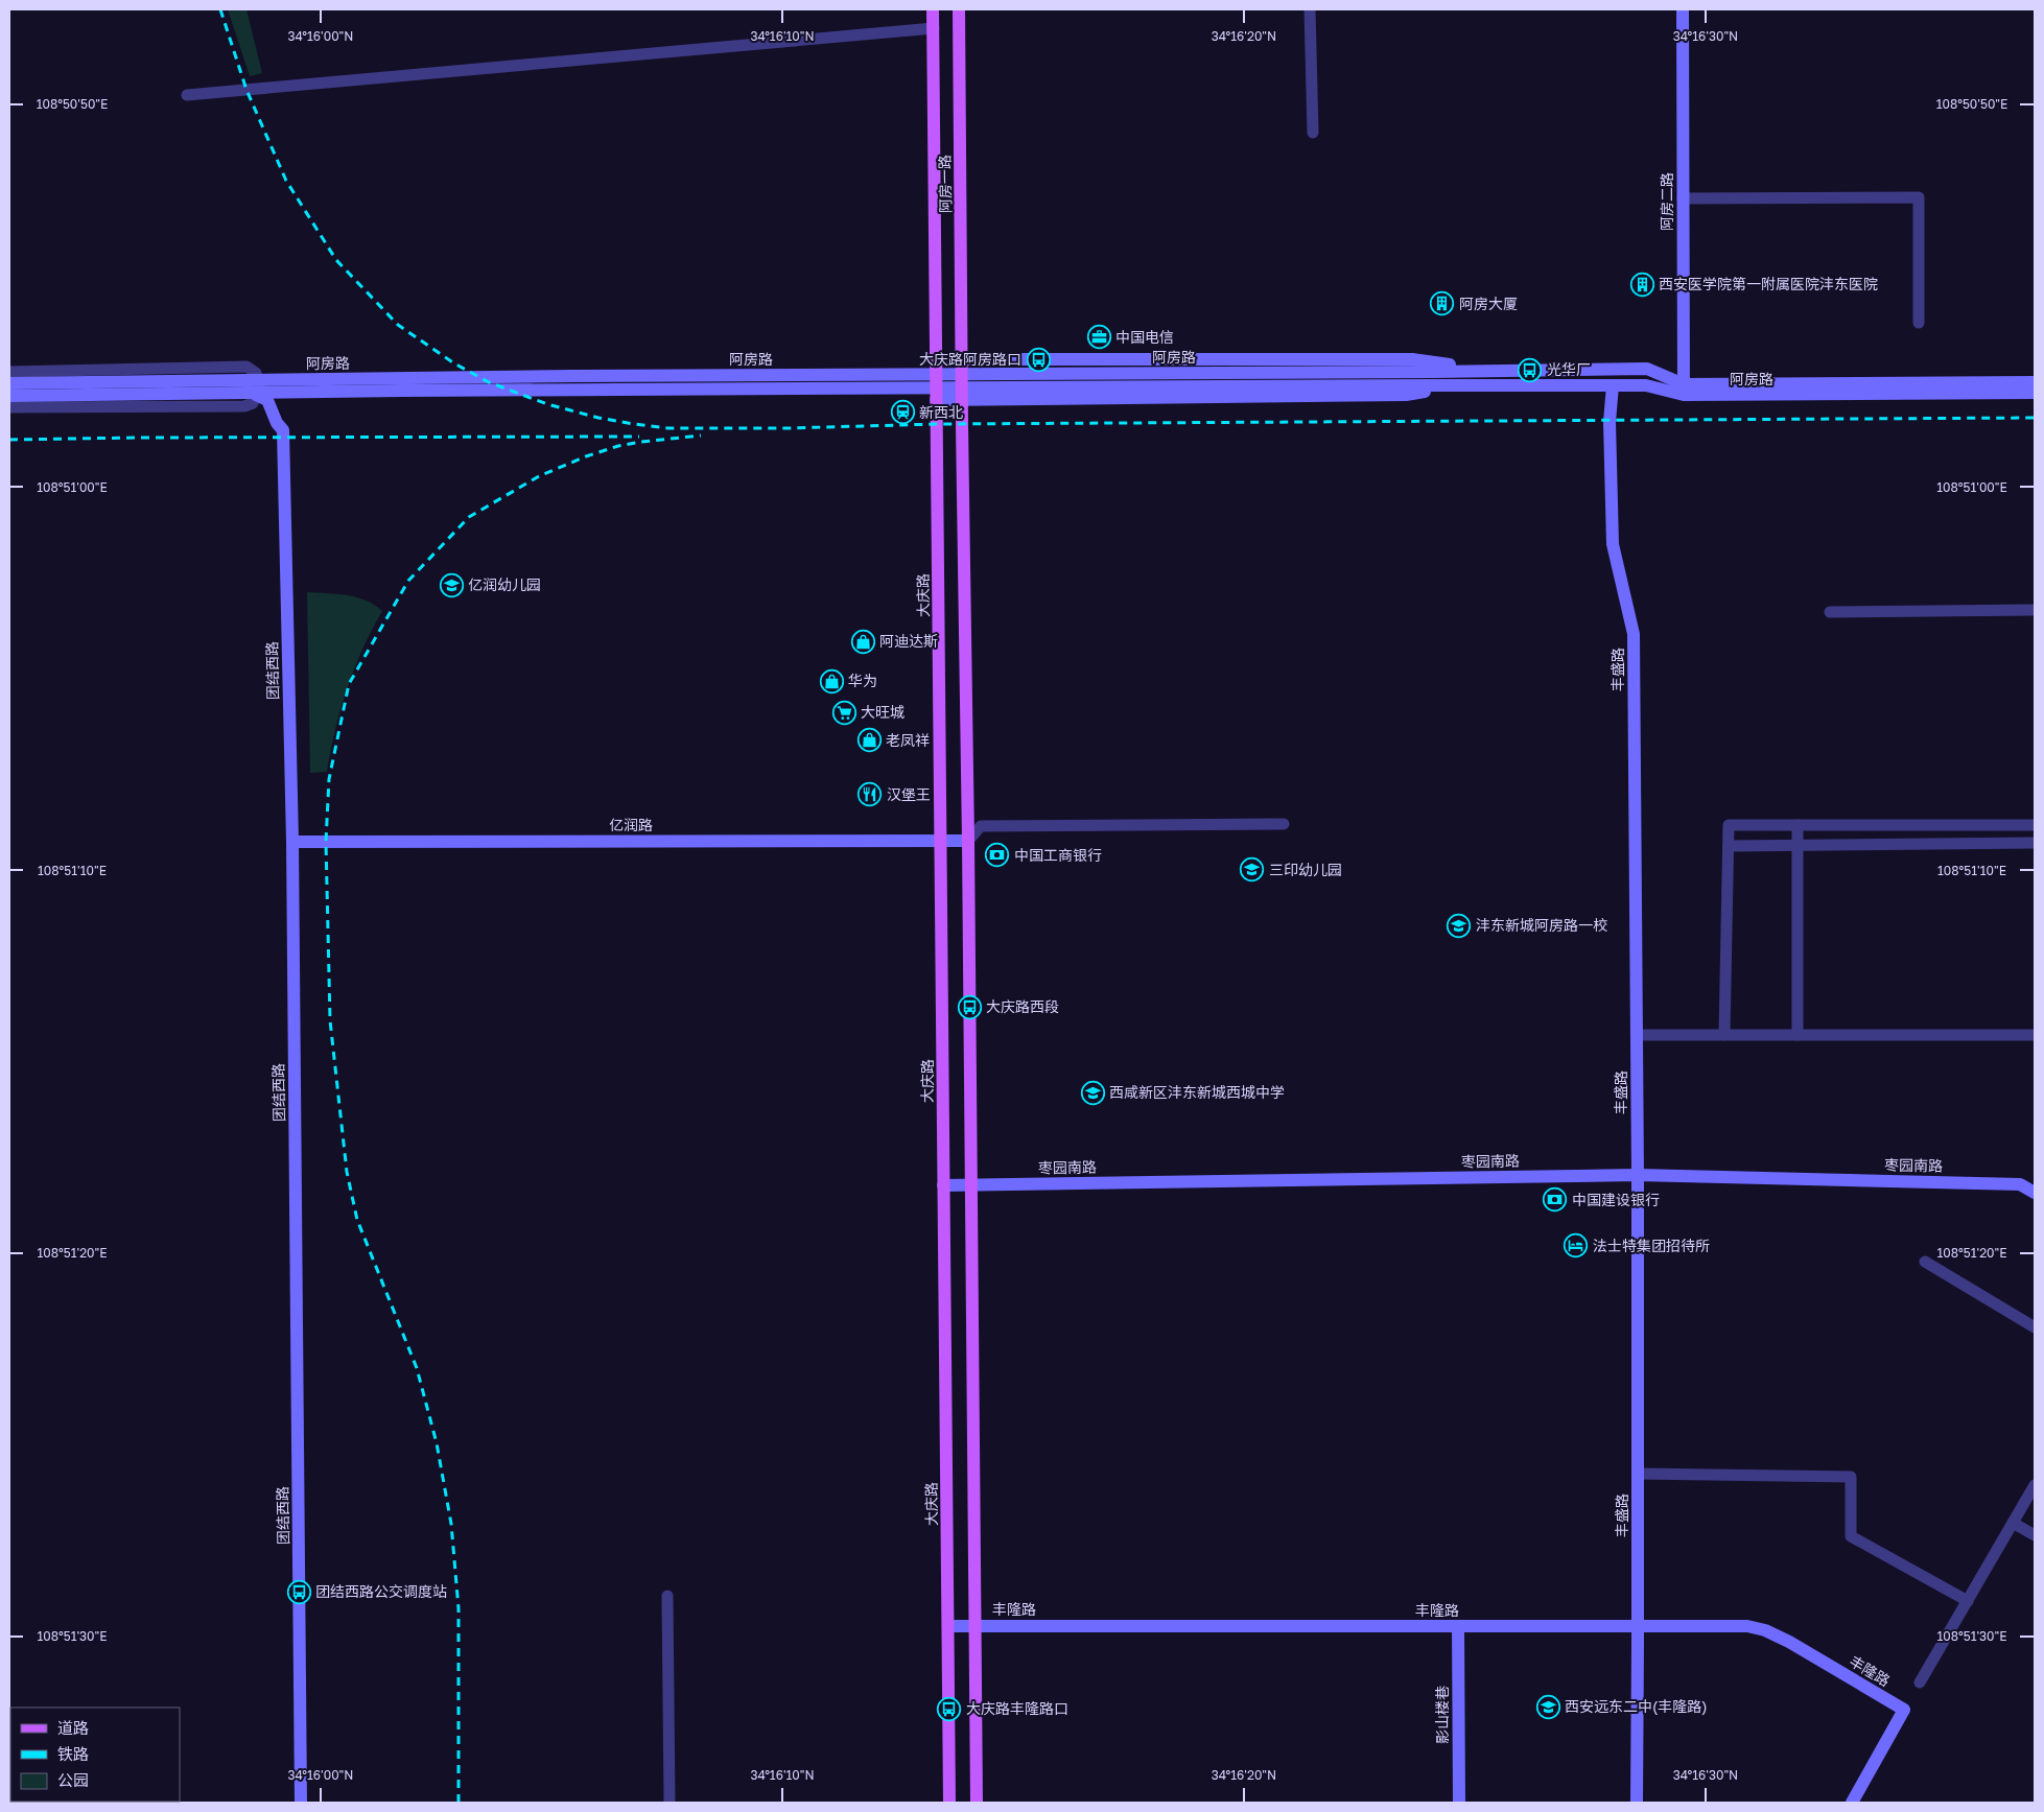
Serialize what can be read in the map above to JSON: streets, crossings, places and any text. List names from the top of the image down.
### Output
{
  "streets": {
    "main road": ["阿房一路", "大庆路"],
    "street": [
      "阿房二路",
      "阿房路",
      "丰盛路",
      "团结西路",
      "亿润路",
      "枣园南路",
      "丰隆路",
      "影山楼巷"
    ]
  },
  "crossings": [
    ["阿房一路", "阿房路"],
    ["阿房一路", "大庆路"],
    ["阿房二路", "阿房路"],
    ["阿房路", "大庆路"],
    ["阿房路", "丰盛路"],
    ["大庆路", "亿润路"],
    ["大庆路", "枣园南路"],
    ["大庆路", "丰隆路"],
    ["丰盛路", "枣园南路"],
    ["丰盛路", "丰隆路"],
    ["团结西路", "亿润路"],
    ["丰隆路", "影山楼巷"]
  ],
  "places": {
    "building": ["西安医学院第一附属医院沣东医院", "阿房大厦"],
    "office": ["中国电信"],
    "bus stop": [
      "大庆路阿房路口",
      "光华厂",
      "大庆路西段",
      "团结西路公交调度站",
      "大庆路丰隆路口"
    ],
    "station": ["新西北"],
    "school or university": [
      "亿润幼儿园",
      "三印幼儿园",
      "沣东新城阿房路一校",
      "西咸新区沣东新城西城中学",
      "西安远东二中(丰隆路)"
    ],
    "shop": ["阿迪达斯", "华为", "老凤祥"],
    "supermarket": ["大旺城"],
    "restaurant": ["汉堡王"],
    "bank": ["中国工商银行", "中国建设银行"],
    "hotel": ["法士特集团招待所"]
  },
  "legend": ["道路", "铁路", "公园"],
  "coordinates": [
    "34°16'00\"N",
    "34°16'10\"N",
    "34°16'20\"N",
    "34°16'30\"N",
    "108°50'50\"E",
    "108°51'00\"E",
    "108°51'10\"E",
    "108°51'20\"E",
    "108°51'30\"E"
  ]
}
